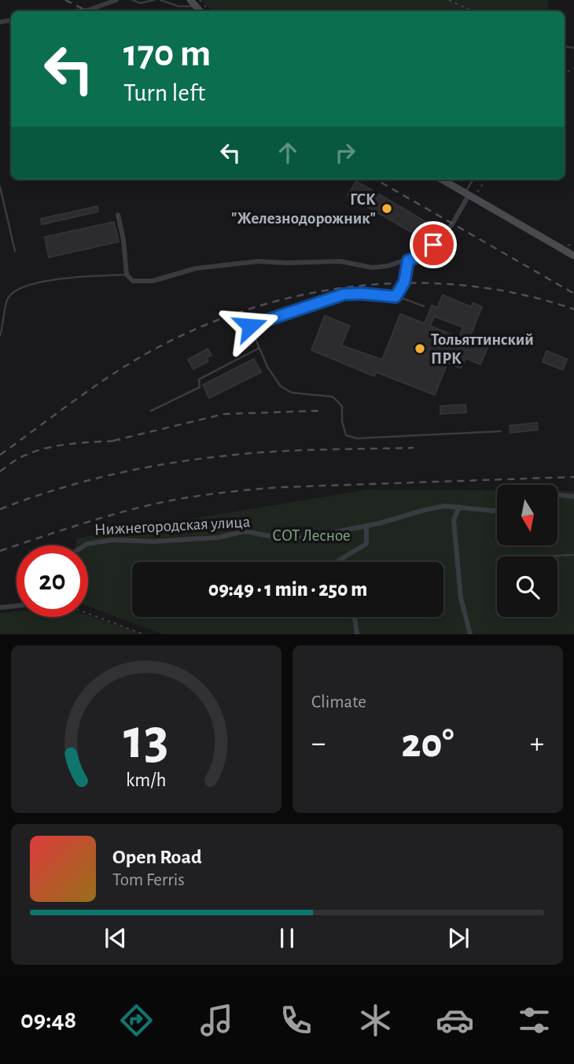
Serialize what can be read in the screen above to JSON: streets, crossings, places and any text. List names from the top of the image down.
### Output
{
  "streets": {
    "street": ["Нижнегородская улица"]
  },
  "parks": ["СОТ Лесное"],
  "places": ["ГСК \"Железнодорожник\"", "Тольяттинский ПРК"],
  "north": "bottom",
  "page": {
    "turn": ["170 m", "Turn left"],
    "limit": "20",
    "trip": "09:49 · 1 min · 250 m",
    "tile": "Climate",
    "heat": ["−", "20°", "+"],
    "song": ["Open Road", "Tom Ferris"],
    "tabs": "09:48",
    "gauge": ["13", "km/h"]
  }
}
